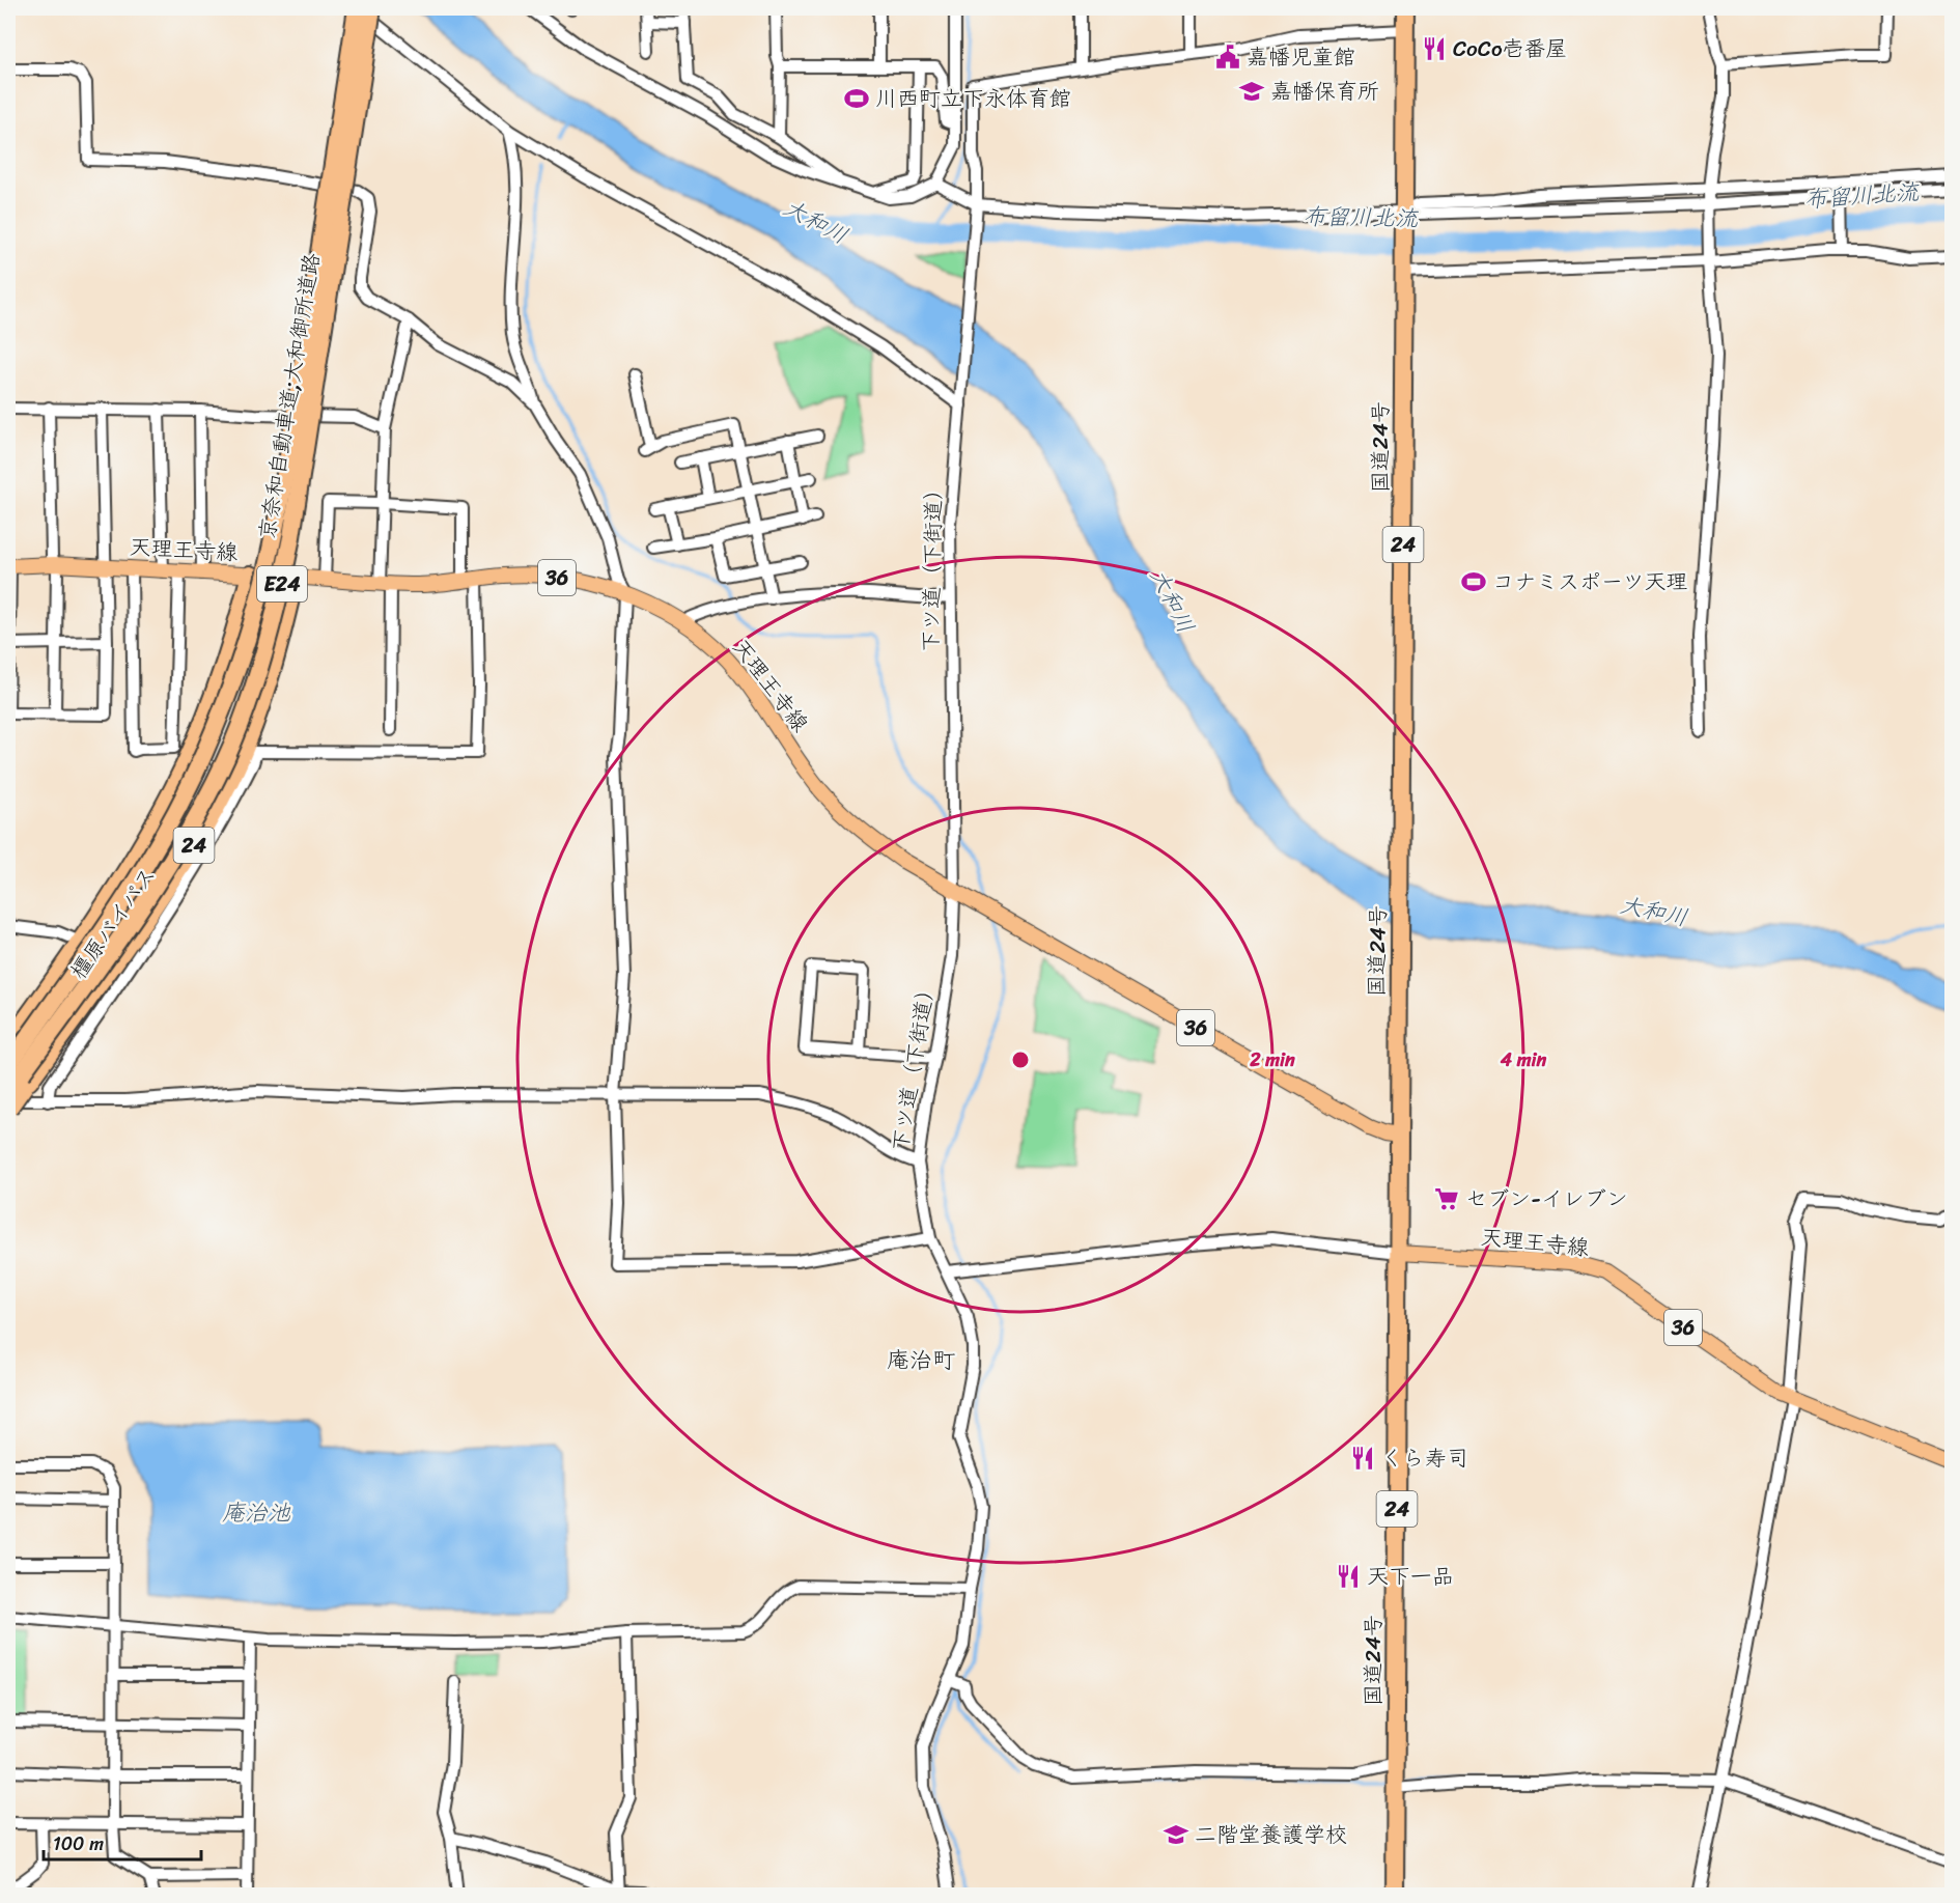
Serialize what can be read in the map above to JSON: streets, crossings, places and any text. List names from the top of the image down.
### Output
{
  "streets": {
    "highway": [
      "京奈和自動車道;大和御所道路",
      "国道24号",
      "24",
      "E24",
      "橿原バイパス"
    ],
    "main road": ["天理王寺線", "36"],
    "street": ["下ツ道（下街道）"]
  },
  "crossings": [
    ["国道24号", "天理王寺線"],
    ["天理王寺線", "下ツ道（下街道）"],
    ["天理王寺線", "橿原バイパス"]
  ],
  "districts": ["庵治町"],
  "water": ["布留川北流", "大和川", "庵治池"],
  "places": {
    "restaurant": ["CoCo壱番屋", "くら寿司", "天下一品"],
    "public building": ["嘉幡児童館"],
    "school or university": ["嘉幡保育所", "二階堂養護学校"],
    "sports": ["川西町立下永体育館", "コナミスポーツ天理"],
    "supermarket": ["セブン-イレブン"]
  },
  "scale_bar": "100 m",
  "rings": ["2 min", "4 min"]
}
